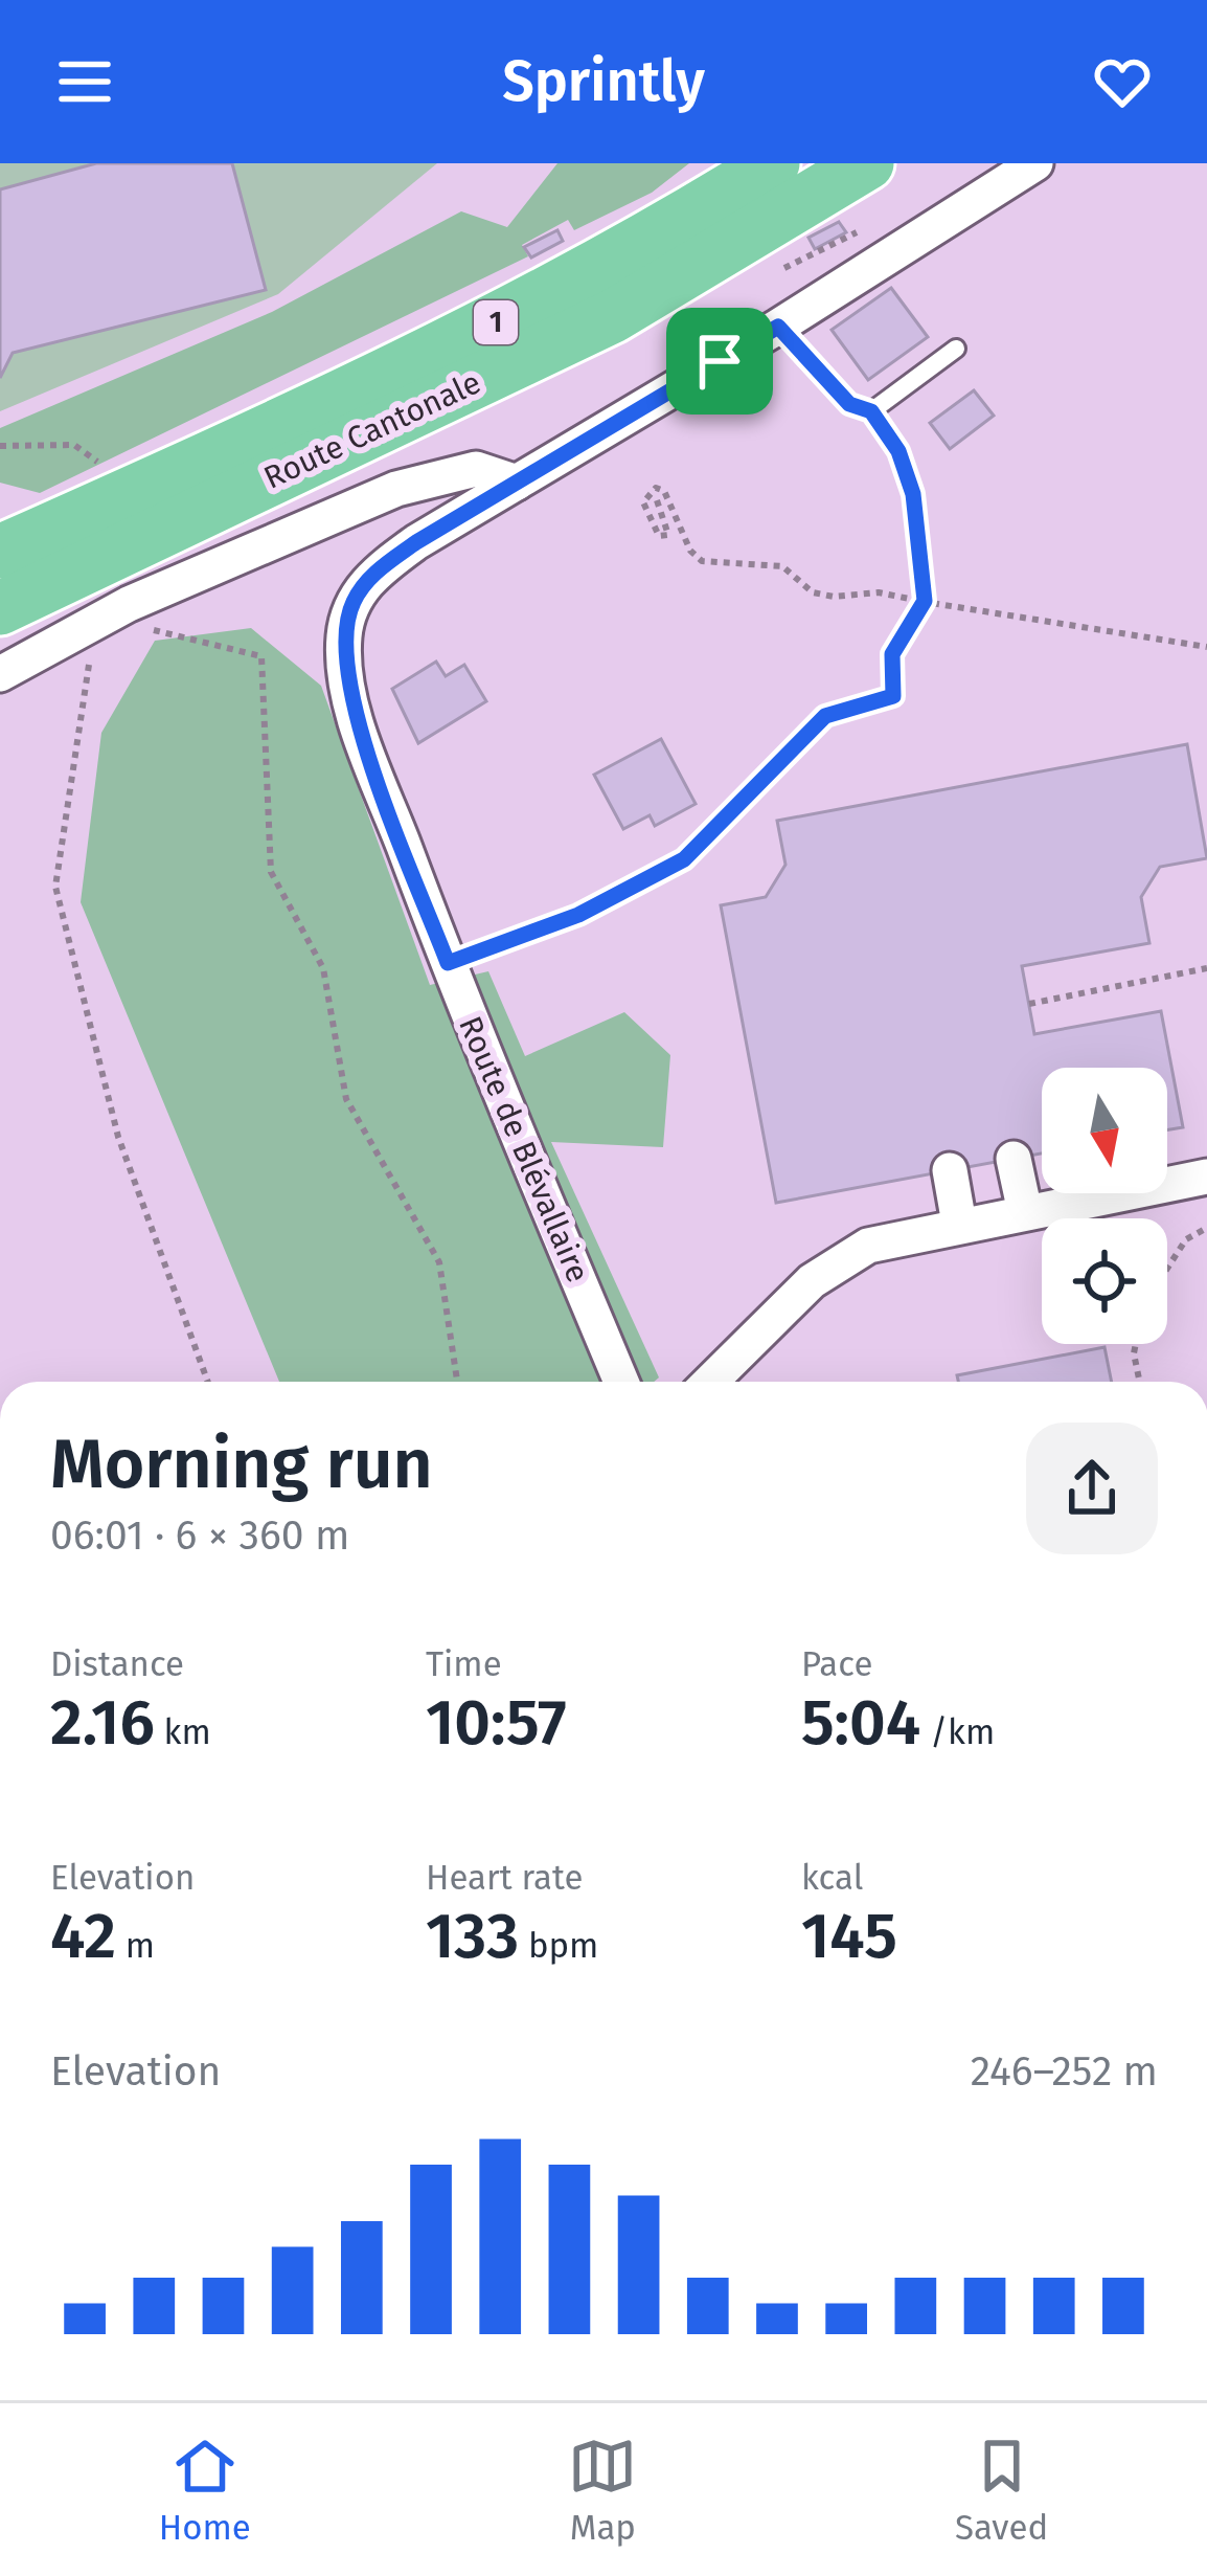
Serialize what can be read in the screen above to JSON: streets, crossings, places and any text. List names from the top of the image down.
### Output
{
  "streets": {
    "main road": ["1", "Route Cantonale"],
    "street": ["Route de Blévallaire"]
  },
  "north": "bottom",
  "page": {
    "header": "Sprintly",
    "heading": ["Morning run", "06:01 · 6 × 360 m"],
    "stats": [
      ["Distance", "2.16 km"],
      ["Time", "10:57"],
      ["Pace", "5:04 /km"],
      ["Elevation", "42 m"],
      ["Heart rate", "133 bpm"],
      ["kcal", "145"]
    ],
    "chart": ["Elevation", "246–252 m"],
    "tabs": ["Home", "Map", "Saved"]
  }
}
